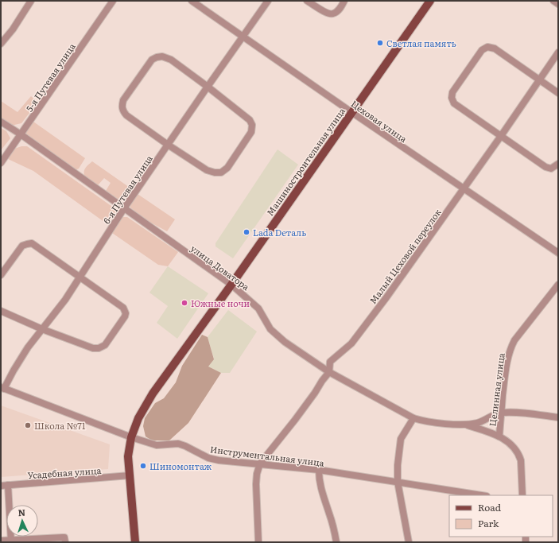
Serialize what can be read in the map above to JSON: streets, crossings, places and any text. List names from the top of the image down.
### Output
{
  "streets": {
    "main road": ["Машиностроительная улица"],
    "street": [
      "5-я Путевая улица",
      "Цеховая улица",
      "6-я Путевая улица",
      "Малый Цеховой переулок",
      "улица Доватора",
      "Целинная улица",
      "Инструментальная улица",
      "Усадебная улица"
    ]
  },
  "crossings": [
    ["5-я Путевая улица", "улица Доватора"],
    ["Цеховая улица", "Машиностроительная улица"],
    ["Цеховая улица", "6-я Путевая улица"],
    ["Цеховая улица", "Малый Цеховой переулок"],
    ["Машиностроительная улица", "улица Доватора"],
    ["Машиностроительная улица", "Инструментальная улица"],
    ["Машиностроительная улица", "Усадебная улица"],
    ["6-я Путевая улица", "улица Доватора"],
    ["6-я Путевая улица", "Инструментальная улица"],
    ["Малый Цеховой переулок", "улица Доватора"],
    ["Малый Цеховой переулок", "Инструментальная улица"],
    ["улица Доватора", "Целинная улица"]
  ],
  "places": [
    "Светлая память",
    "Lada Dеталь",
    "Южные ночи",
    "Школа №71",
    "Шиномонтаж"
  ],
  "legend": ["Road", "Park"],
  "north": "top"
}
